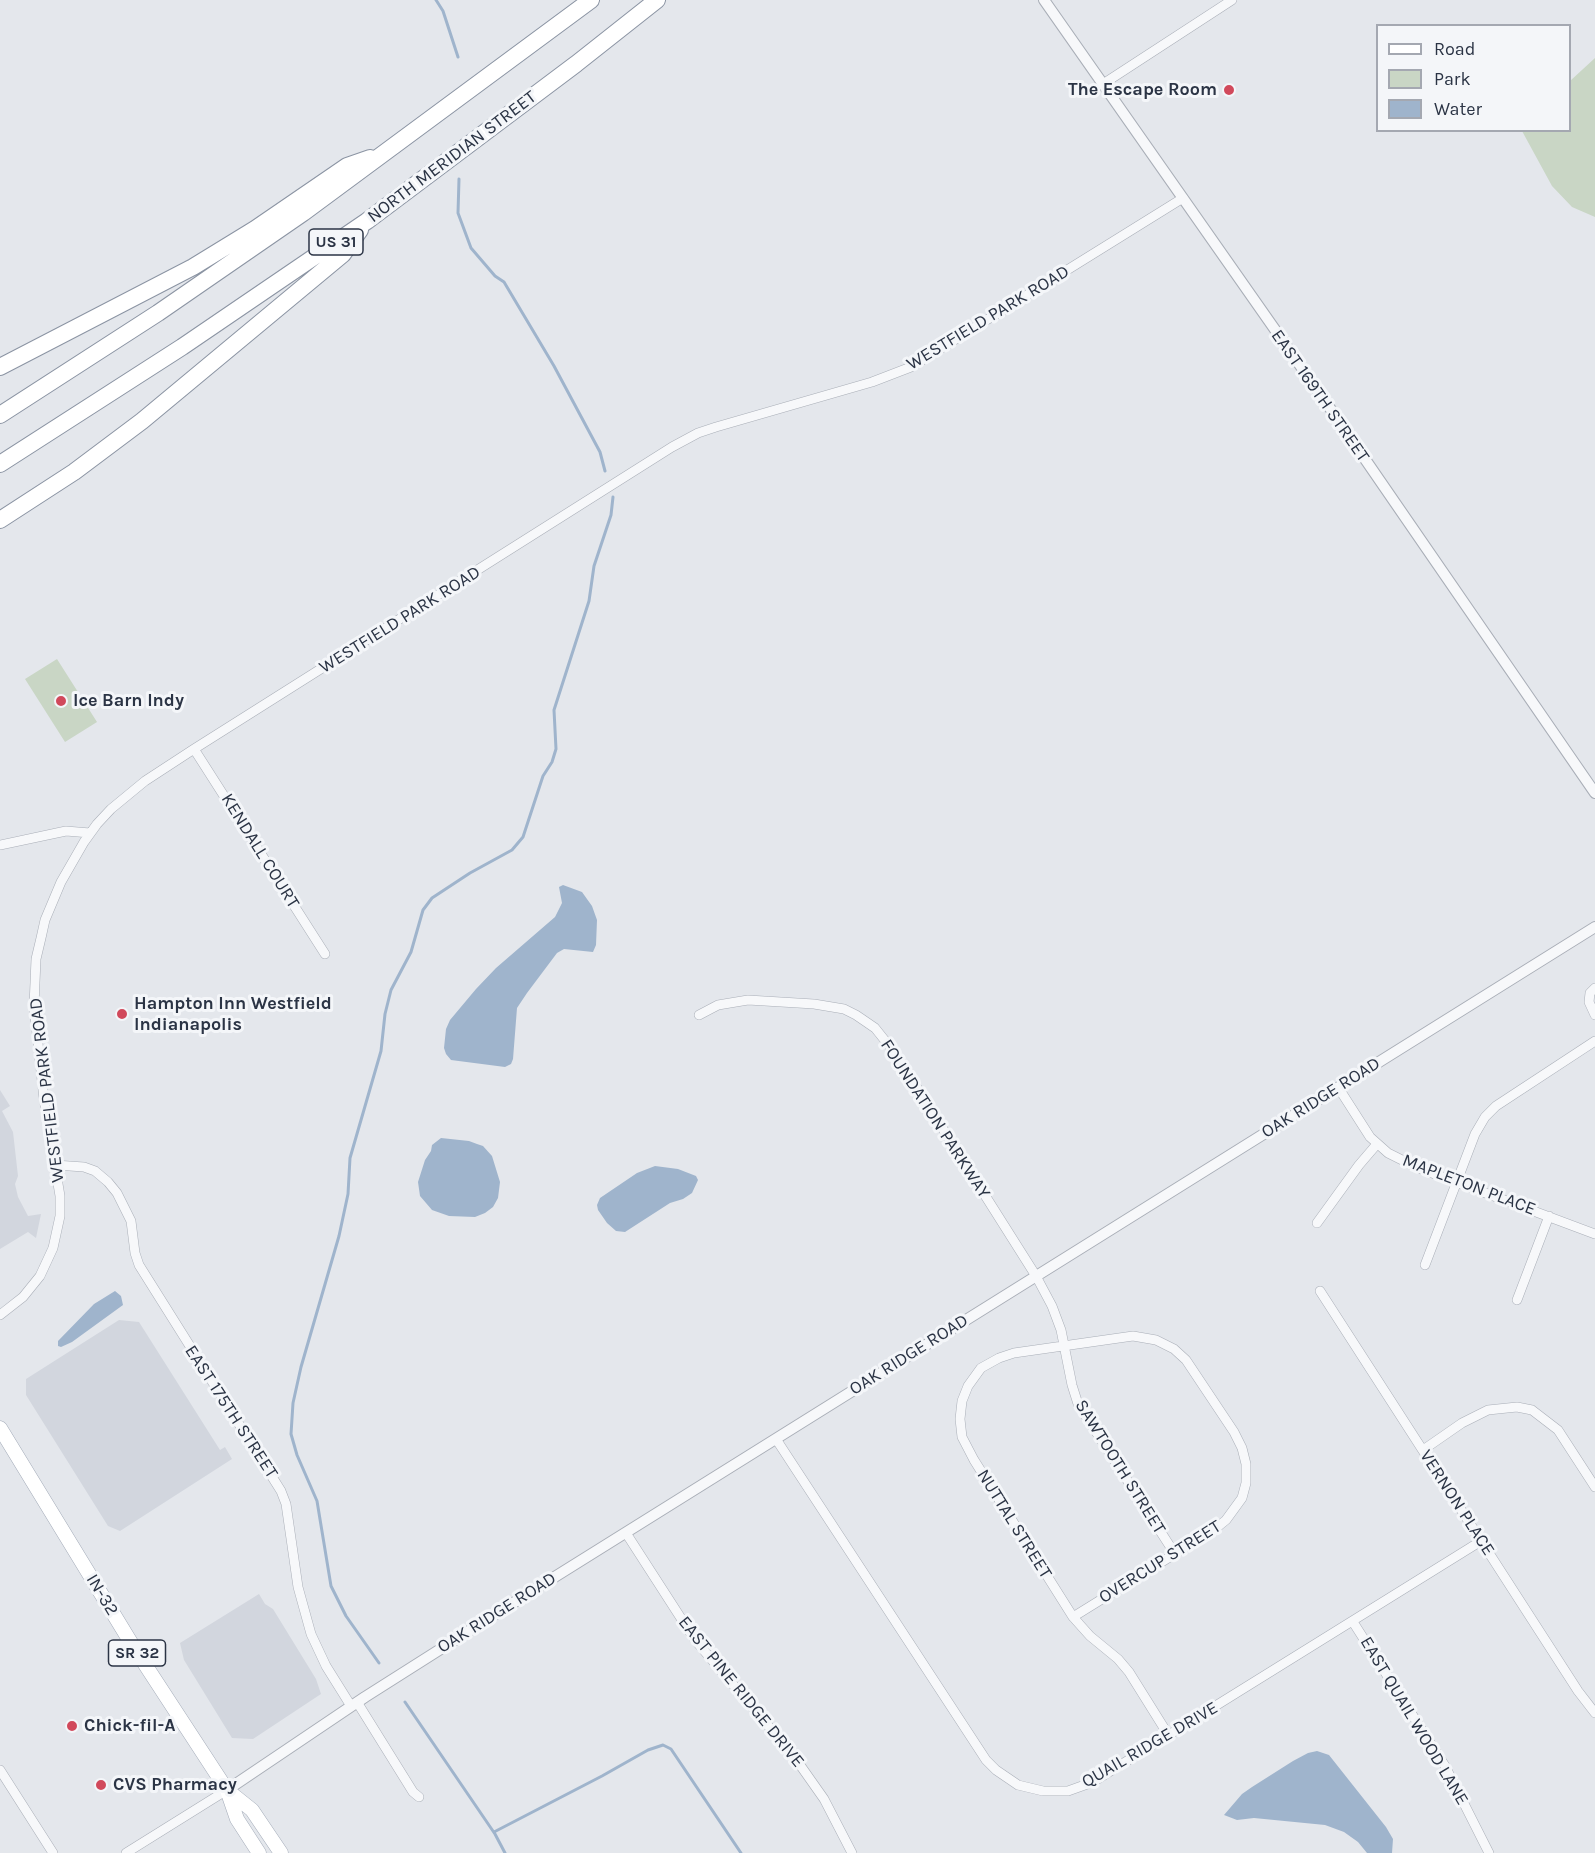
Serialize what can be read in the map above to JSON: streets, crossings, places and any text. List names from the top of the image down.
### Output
{
  "streets": {
    "highway": ["NORTH MERIDIAN STREET", "US 31"],
    "main road": ["IN-32", "SR 32"],
    "street": [
      "WESTFIELD PARK ROAD",
      "EAST 169TH STREET",
      "KENDALL COURT",
      "OAK RIDGE ROAD",
      "FOUNDATION PARKWAY",
      "MAPLETON PLACE",
      "EAST 175TH STREET",
      "SAWTOOTH STREET",
      "VERNON PLACE",
      "NUTTAL STREET",
      "OVERCUP STREET",
      "EAST PINE RIDGE DRIVE",
      "EAST QUAIL WOOD LANE",
      "QUAIL RIDGE DRIVE"
    ]
  },
  "crossings": [
    ["WESTFIELD PARK ROAD", "EAST 169TH STREET"],
    ["WESTFIELD PARK ROAD", "KENDALL COURT"],
    ["WESTFIELD PARK ROAD", "EAST 175TH STREET"],
    ["OAK RIDGE ROAD", "FOUNDATION PARKWAY"],
    ["OAK RIDGE ROAD", "MAPLETON PLACE"],
    ["OAK RIDGE ROAD", "EAST 175TH STREET"],
    ["OAK RIDGE ROAD", "SAWTOOTH STREET"],
    ["OAK RIDGE ROAD", "IN-32"],
    ["OAK RIDGE ROAD", "EAST PINE RIDGE DRIVE"],
    ["OAK RIDGE ROAD", "QUAIL RIDGE DRIVE"],
    ["FOUNDATION PARKWAY", "SAWTOOTH STREET"],
    ["SAWTOOTH STREET", "NUTTAL STREET"],
    ["SAWTOOTH STREET", "OVERCUP STREET"],
    ["VERNON PLACE", "QUAIL RIDGE DRIVE"],
    ["NUTTAL STREET", "OVERCUP STREET"],
    ["NUTTAL STREET", "QUAIL RIDGE DRIVE"],
    ["EAST QUAIL WOOD LANE", "QUAIL RIDGE DRIVE"]
  ],
  "places": [
    "The Escape Room",
    "Ice Barn Indy",
    "Hampton Inn Westfield Indianapolis",
    "Chick-fil-A",
    "CVS Pharmacy"
  ],
  "legend": ["Road", "Park", "Water"]
}
